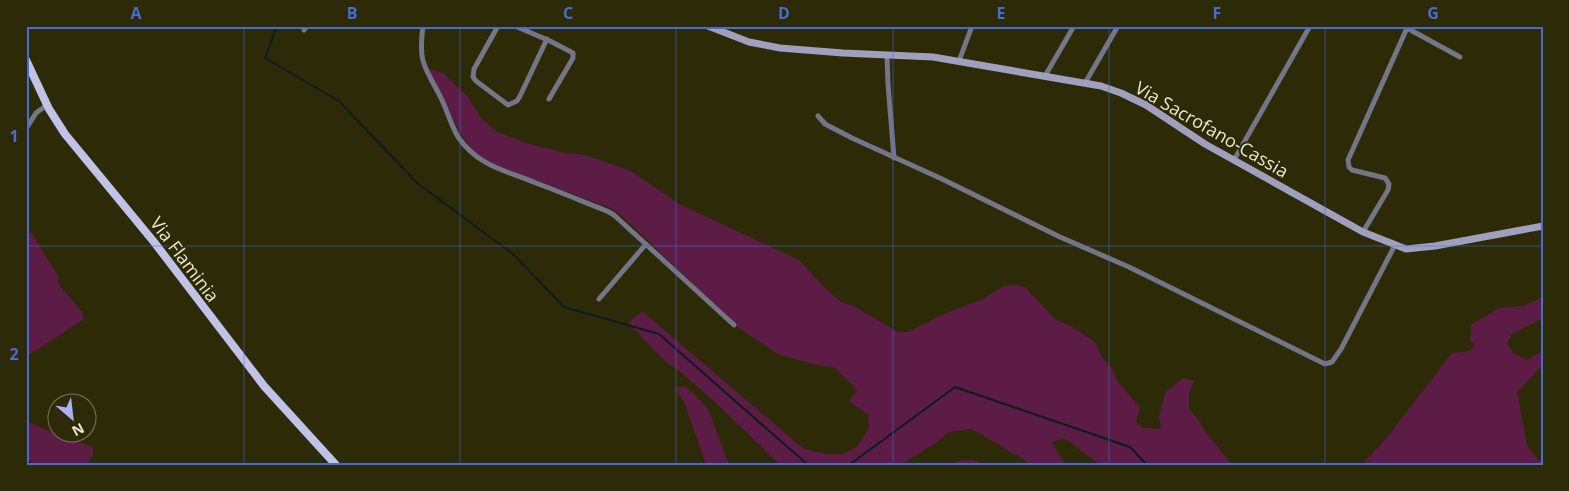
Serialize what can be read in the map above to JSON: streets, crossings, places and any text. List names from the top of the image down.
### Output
{
  "streets": {
    "main road": ["Via Flaminia"],
    "street": ["Via Sacrofano-Cassia"]
  },
  "north": "bottom right",
  "grid": {
    "columns": [
      "A",
      "B",
      "C",
      "D",
      "E",
      "F",
      "G"
    ],
    "rows": ["1", "2"]
  }
}
